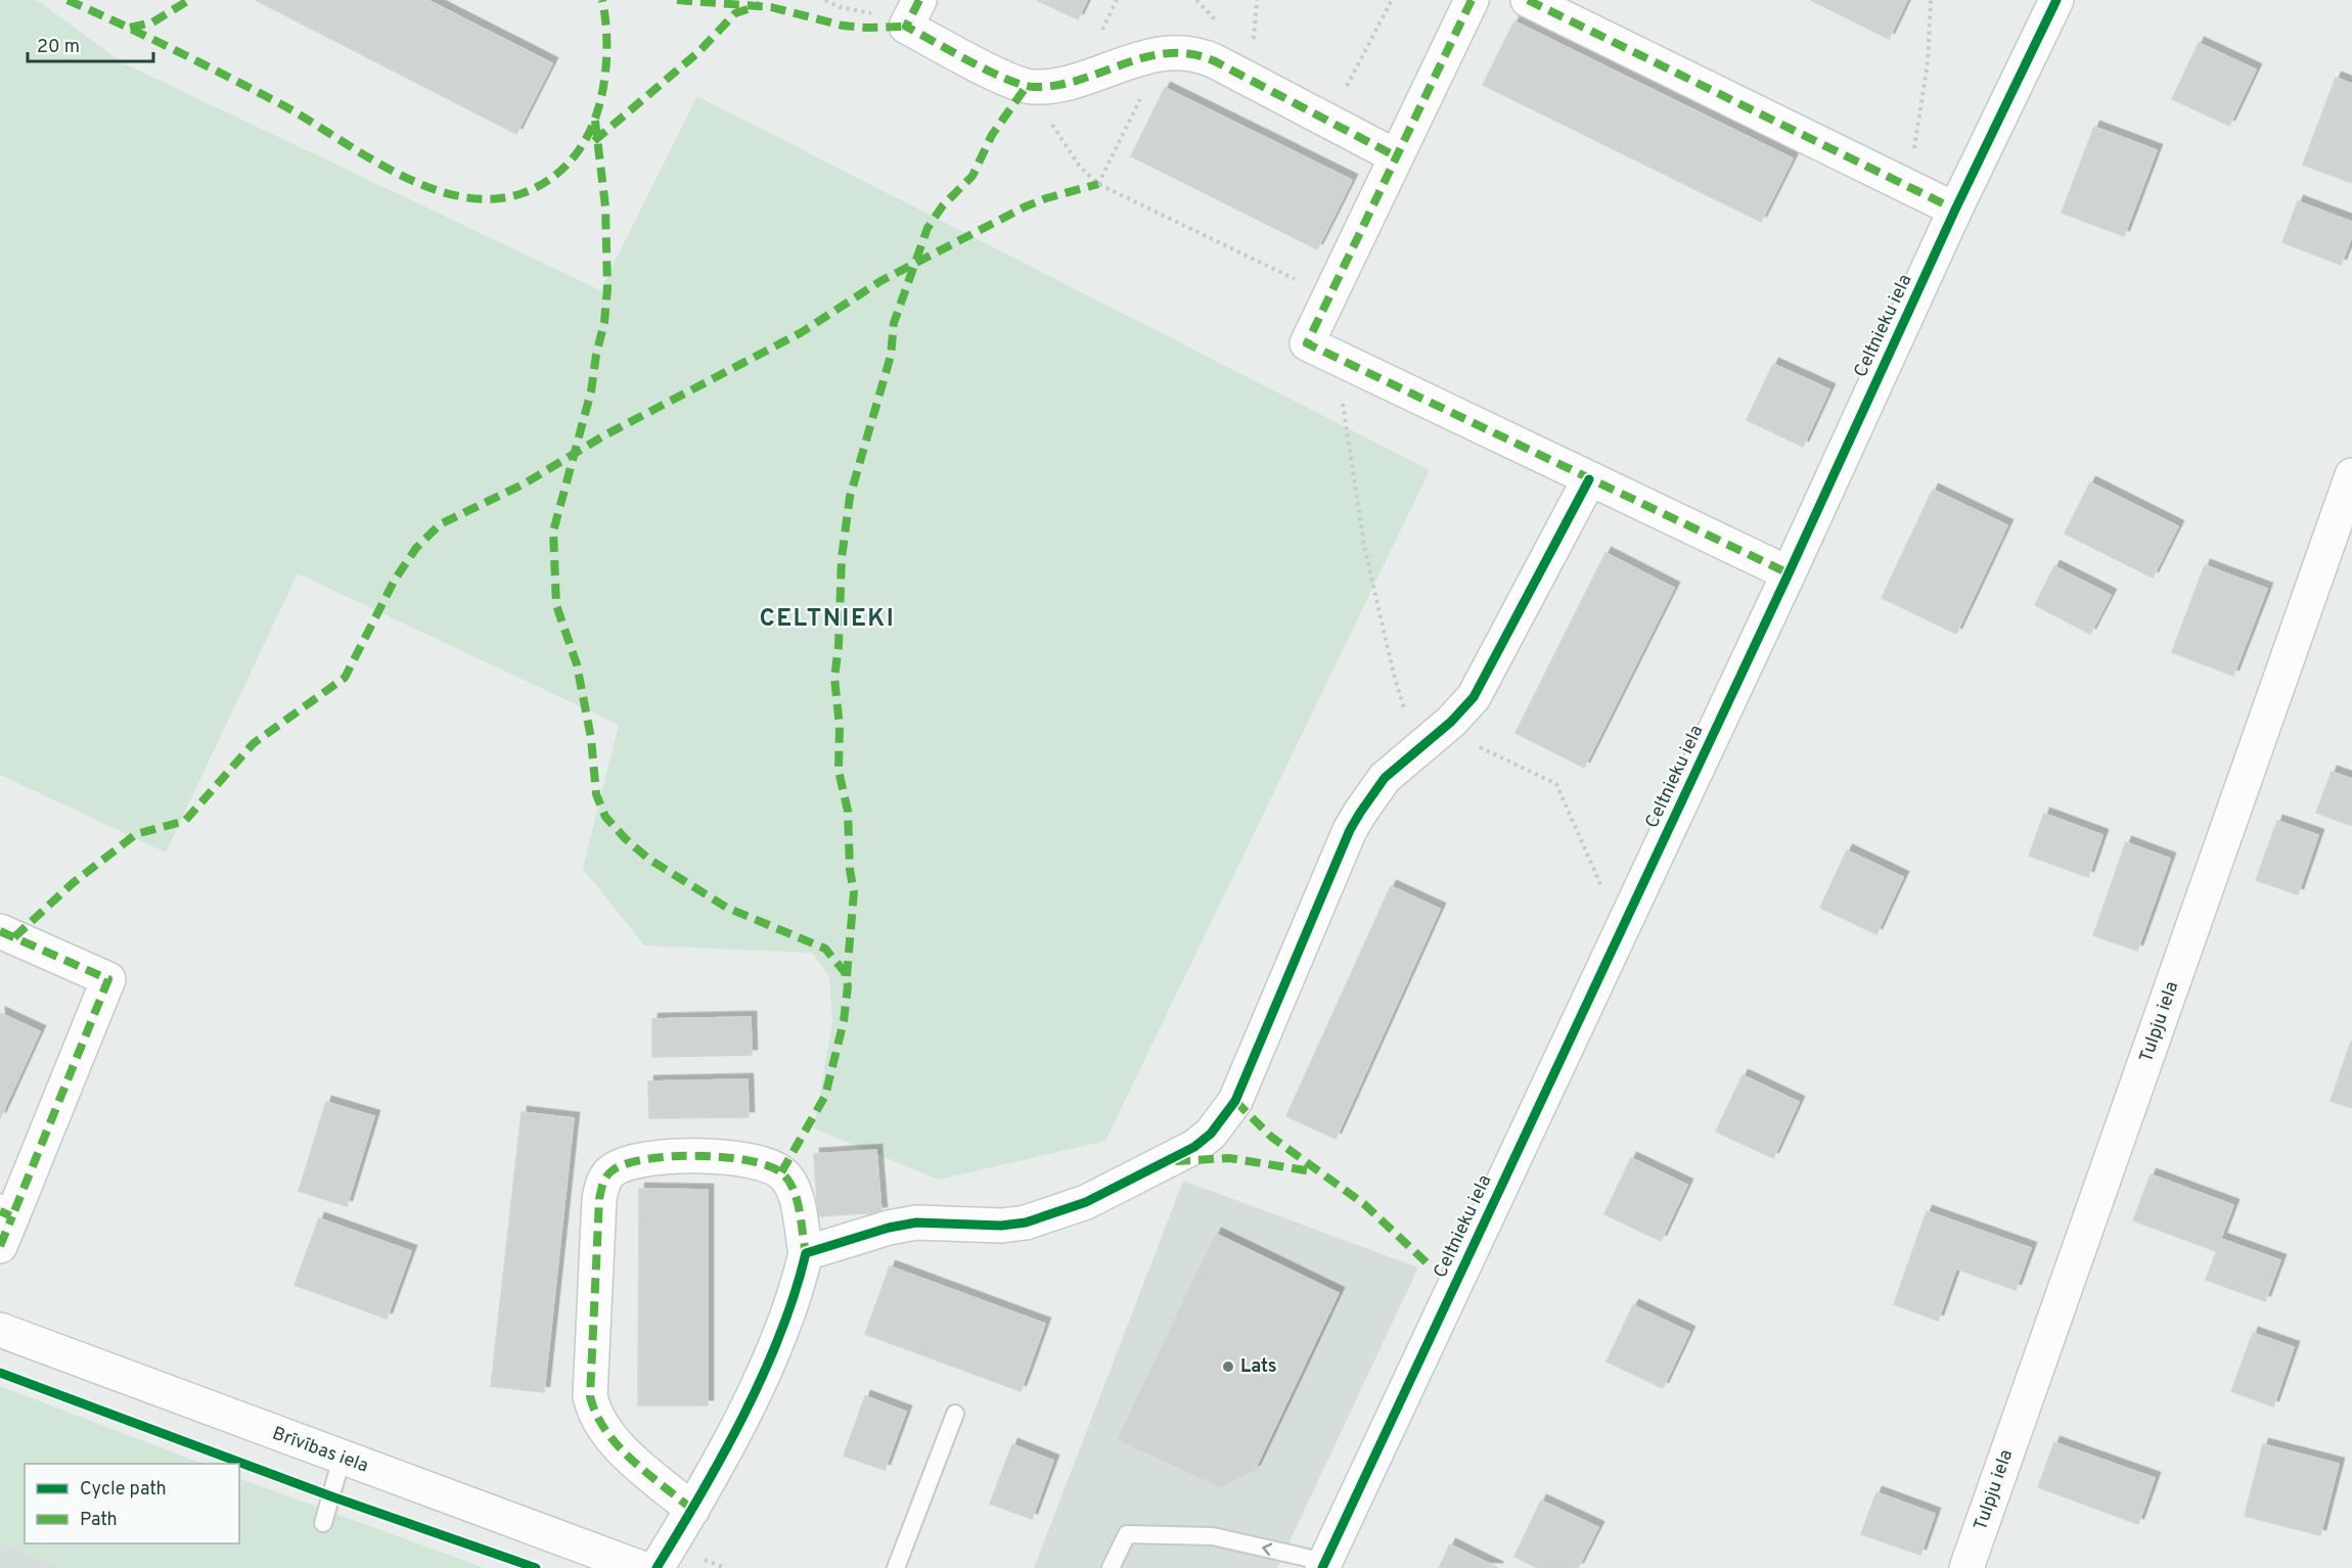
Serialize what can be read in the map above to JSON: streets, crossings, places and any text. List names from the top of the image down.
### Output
{
  "streets": {
    "street": ["Celtnieku iela", "Tulpju iela", "Brīvības iela"]
  },
  "districts": ["CELTNIEKI"],
  "places": ["Lats"],
  "legend": ["Cycle path", "Path"],
  "scale_bar": "20 m"
}
